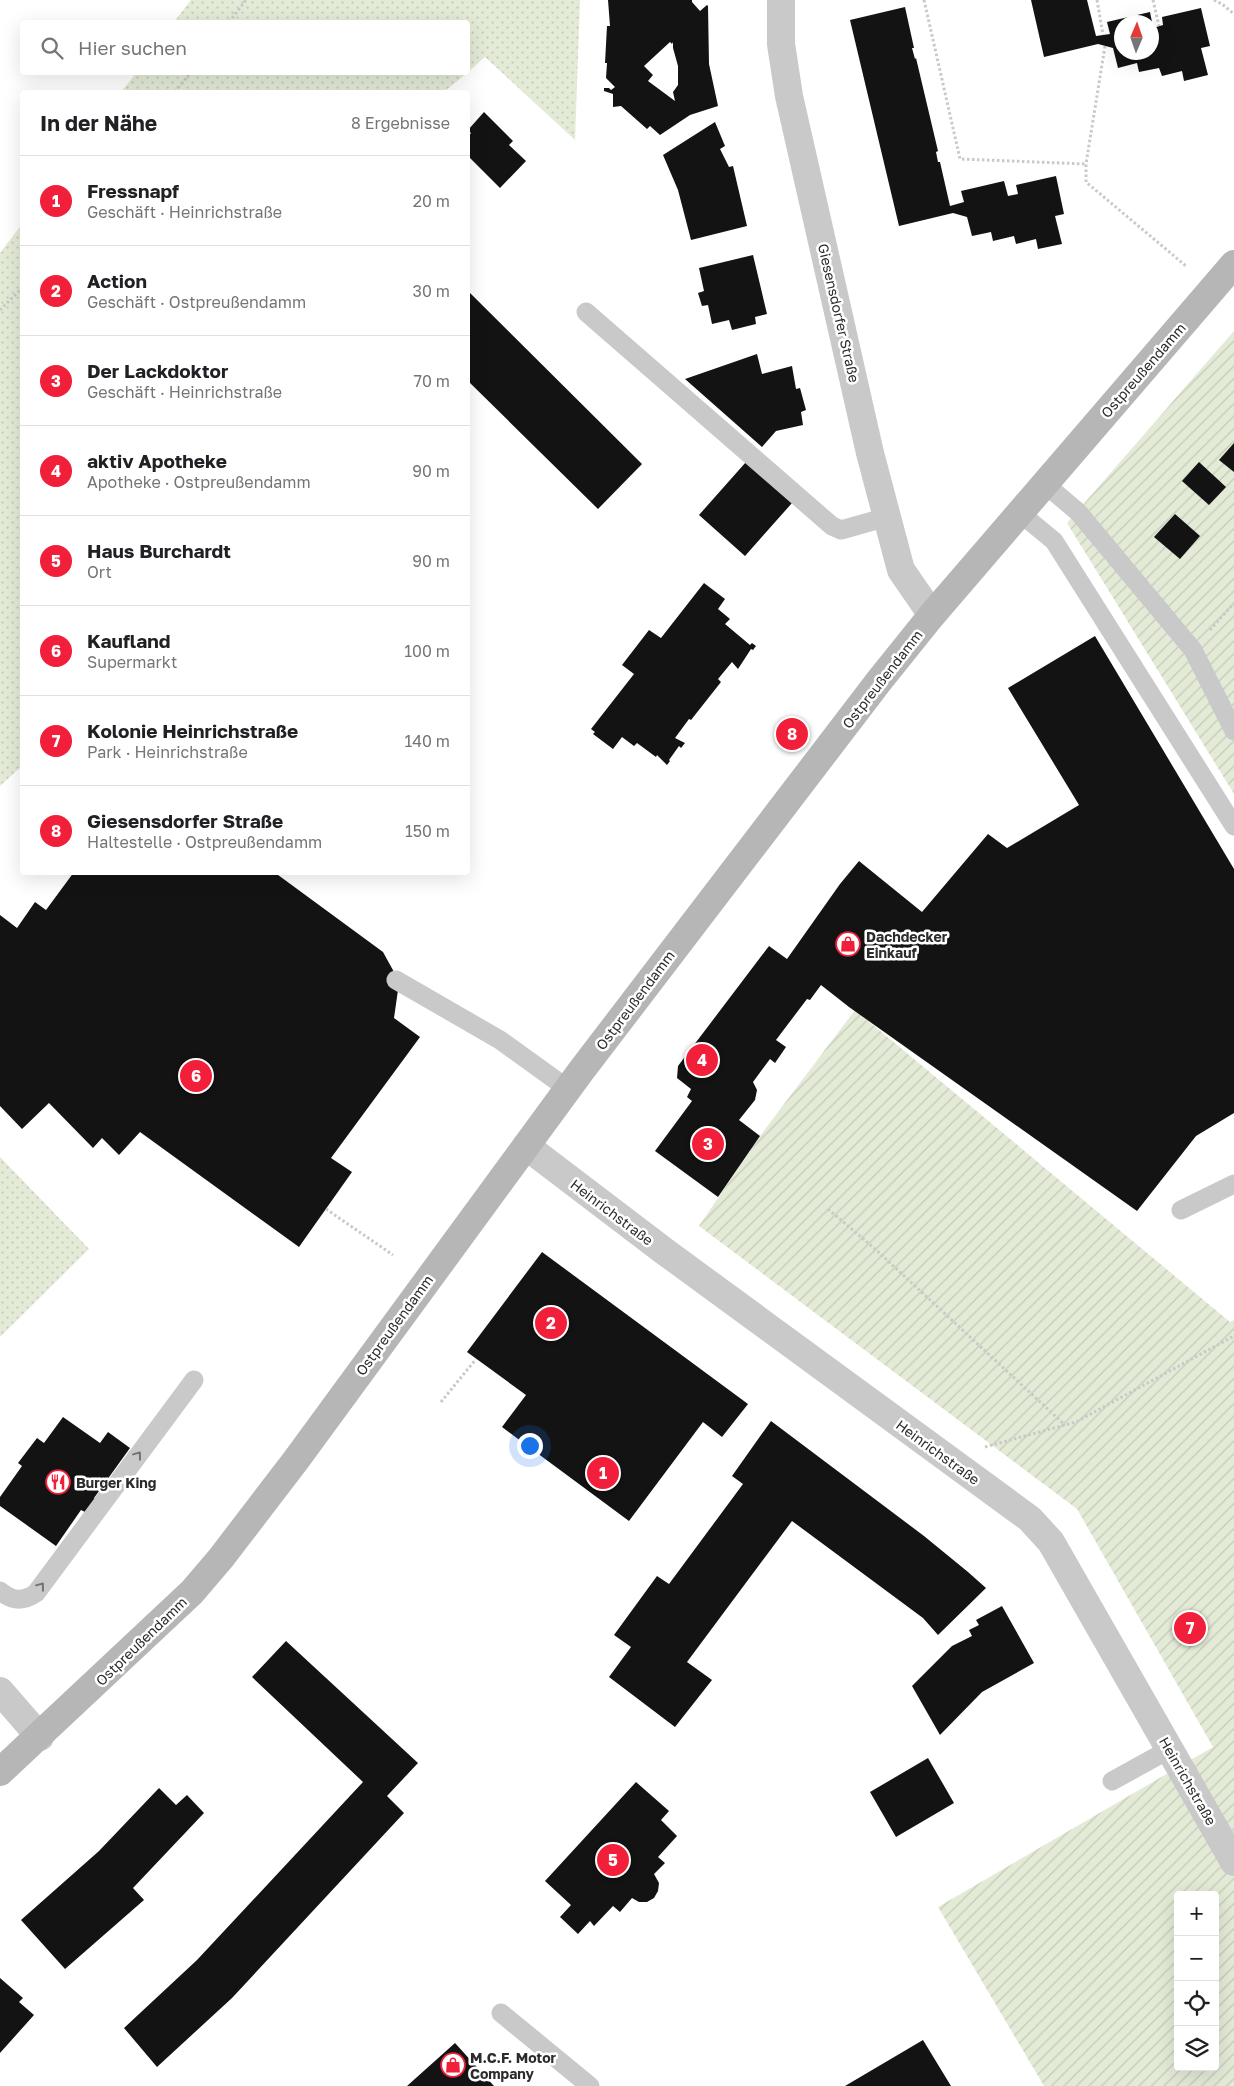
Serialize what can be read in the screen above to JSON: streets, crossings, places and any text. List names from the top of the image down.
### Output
{
  "streets": {
    "main road": ["Ostpreußendamm"],
    "street": ["Giesensdorfer Straße", "Heinrichstraße"]
  },
  "crossings": [
    ["Giesensdorfer Straße", "Ostpreußendamm"],
    ["Ostpreußendamm", "Heinrichstraße"]
  ],
  "places": {
    "shop": ["Dachdecker Einkauf", "M.C.F. Motor Company"],
    "restaurant": ["Burger King"]
  },
  "north": "top",
  "page": {
    "search": "Hier suchen",
    "heading": ["In der Nähe", "8 Ergebnisse"],
    "list": [
      {
        "mark": "1",
        "name": "Fressnapf",
        "note": "Geschäft · Heinrichstraße",
        "value": "20 m"
      },
      {
        "mark": "2",
        "name": "Action",
        "note": "Geschäft · Ostpreußendamm",
        "value": "30 m"
      },
      {
        "mark": "3",
        "name": "Der Lackdoktor",
        "note": "Geschäft · Heinrichstraße",
        "value": "70 m"
      },
      {
        "mark": "4",
        "name": "aktiv Apotheke",
        "note": "Apotheke · Ostpreußendamm",
        "value": "90 m"
      },
      {
        "mark": "5",
        "name": "Haus Burchardt",
        "note": "Ort",
        "value": "90 m"
      },
      {
        "mark": "6",
        "name": "Kaufland",
        "note": "Supermarkt",
        "value": "100 m"
      },
      {
        "mark": "7",
        "name": "Kolonie Heinrichstraße",
        "note": "Park · Heinrichstraße",
        "value": "140 m"
      },
      {
        "mark": "8",
        "name": "Giesensdorfer Straße",
        "note": "Haltestelle · Ostpreußendamm",
        "value": "150 m"
      }
    ],
    "pins": [
      "8",
      "4",
      "6",
      "3",
      "2",
      "1",
      "7",
      "5"
    ],
    "map_buttons": ["+", "−"]
  }
}
